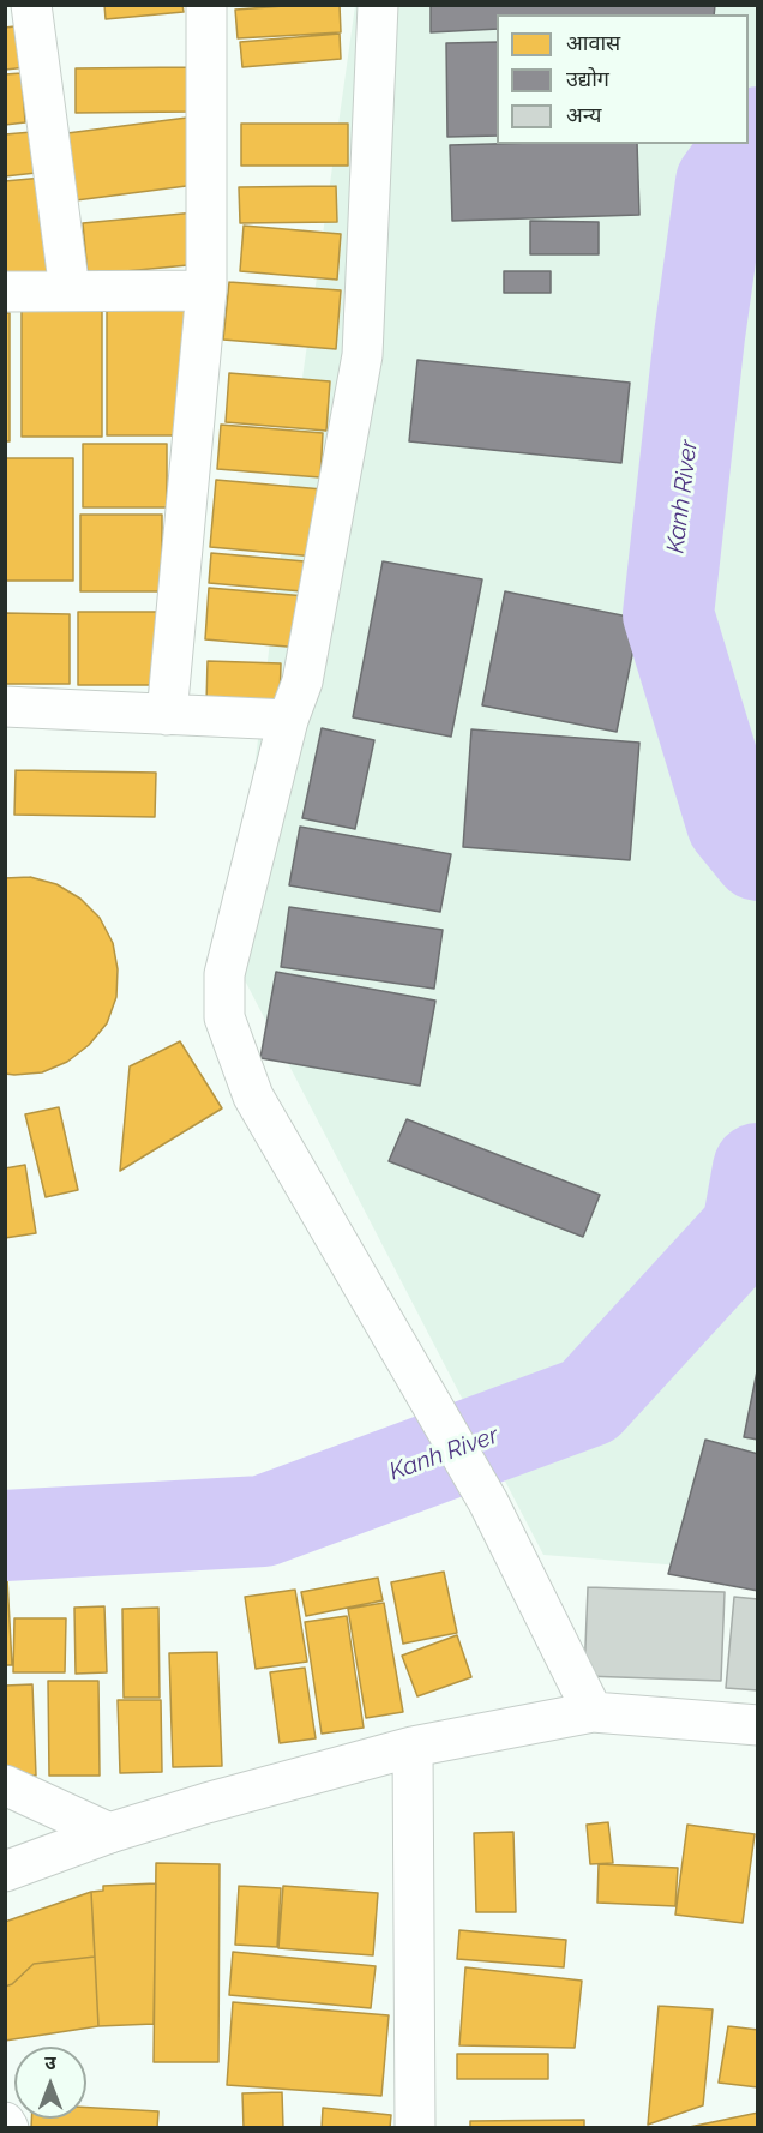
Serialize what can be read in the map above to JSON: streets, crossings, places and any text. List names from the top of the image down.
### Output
{
  "water": ["Kanh River"],
  "legend": ["आवास", "उद्योग", "अन्य"],
  "north": "top"
}
